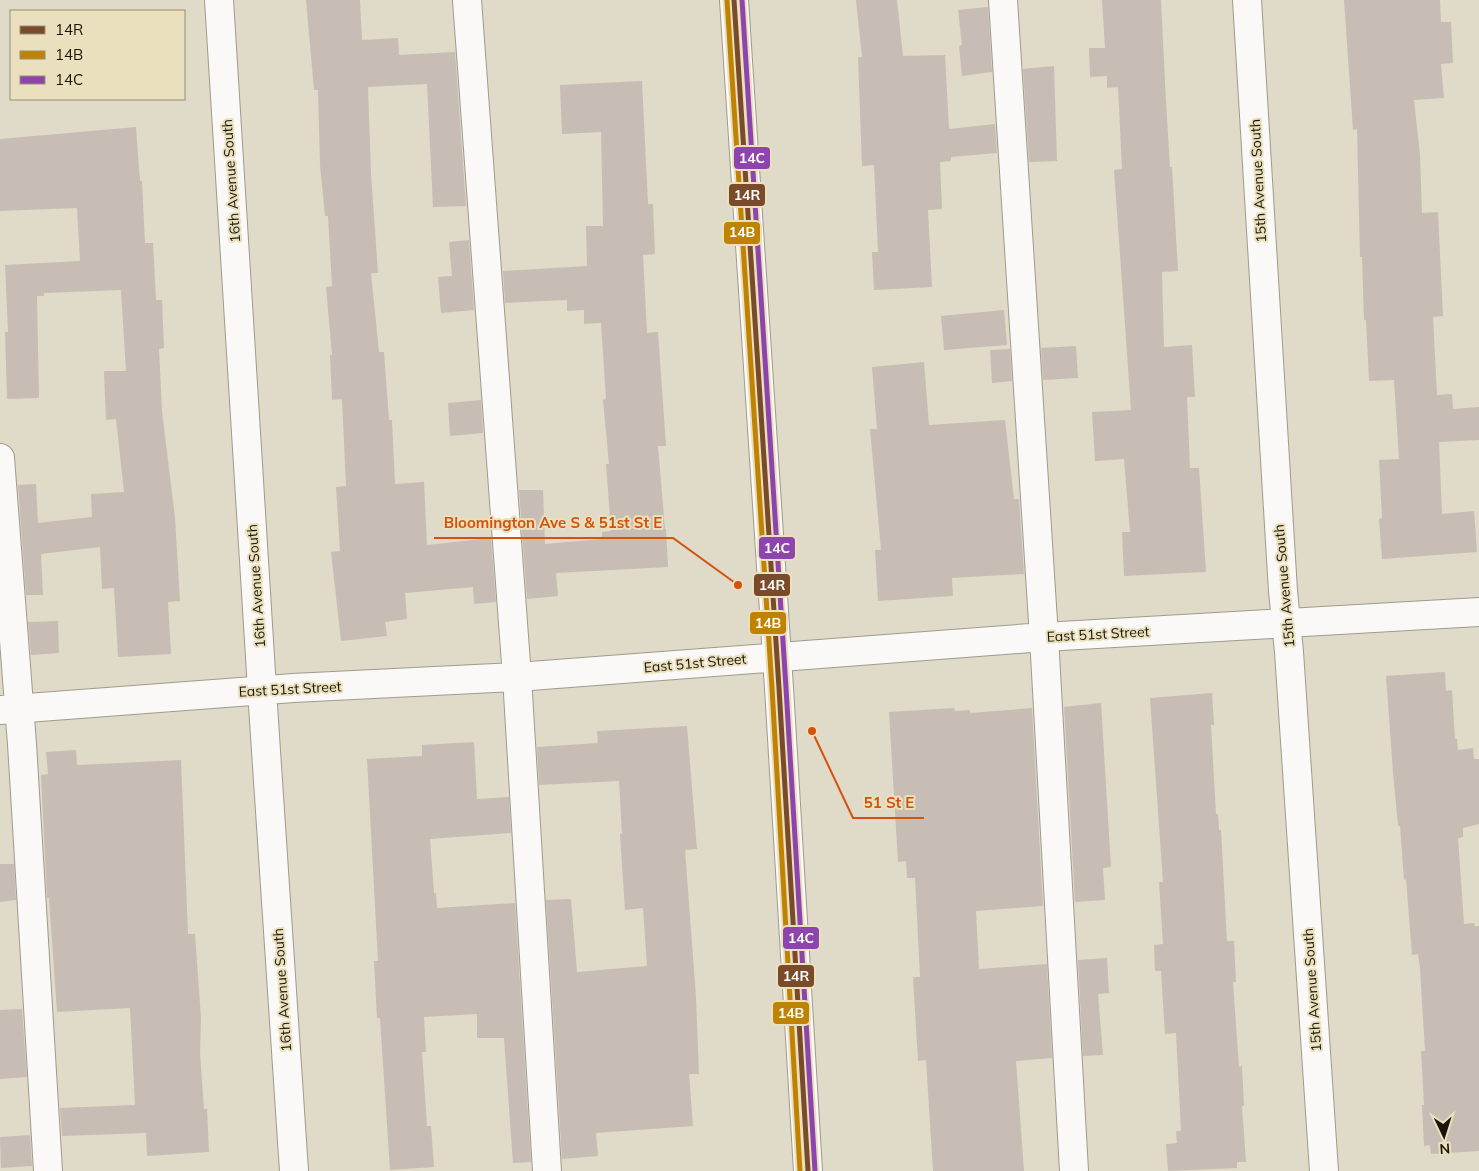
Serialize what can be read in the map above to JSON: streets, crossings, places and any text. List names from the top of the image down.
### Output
{
  "streets": {
    "street": ["16th Avenue South", "15th Avenue South", "East 51st Street"]
  },
  "crossings": [
    ["16th Avenue South", "East 51st Street"],
    ["15th Avenue South", "East 51st Street"]
  ],
  "places": ["Bloomington Ave S & 51st St E", "51 St E"],
  "lines": ["transit line 14R", "transit line 14B", "transit line 14C"],
  "legend": ["14R", "14B", "14C"],
  "north": "bottom"
}
